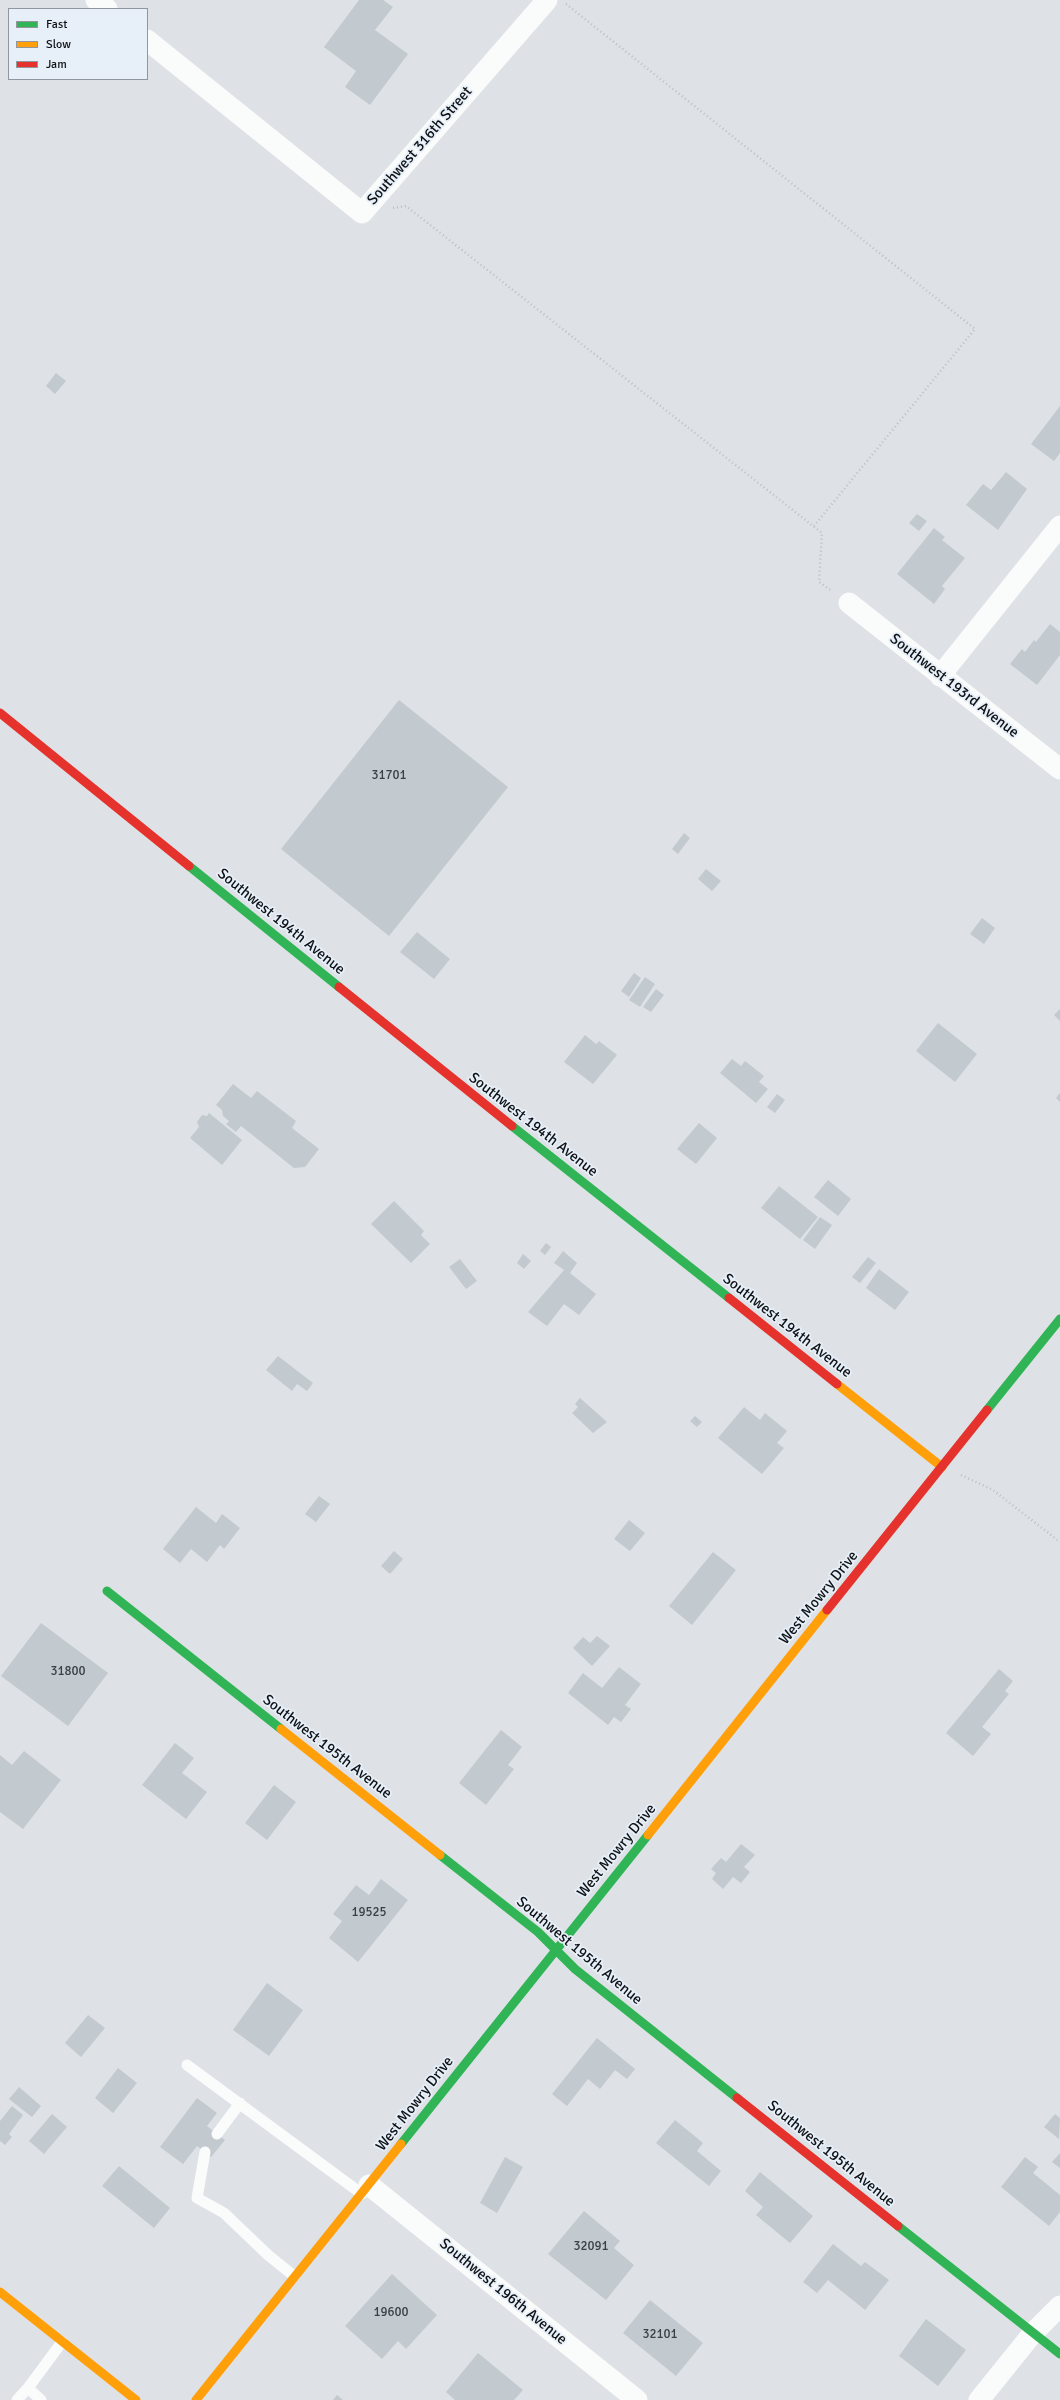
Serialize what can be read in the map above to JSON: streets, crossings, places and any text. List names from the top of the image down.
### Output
{
  "streets": {
    "street": [
      "Southwest 316th Street",
      "Southwest 193rd Avenue",
      "Southwest 194th Avenue",
      "West Mowry Drive",
      "Southwest 195th Avenue",
      "Southwest 196th Avenue"
    ]
  },
  "crossings": [
    ["Southwest 194th Avenue", "West Mowry Drive"],
    ["West Mowry Drive", "Southwest 195th Avenue"],
    ["West Mowry Drive", "Southwest 196th Avenue"]
  ],
  "house_numbers": [
    "31701",
    "31800",
    "19525",
    "32091",
    "19600",
    "32101"
  ],
  "legend": ["Fast", "Slow", "Jam"]
}
